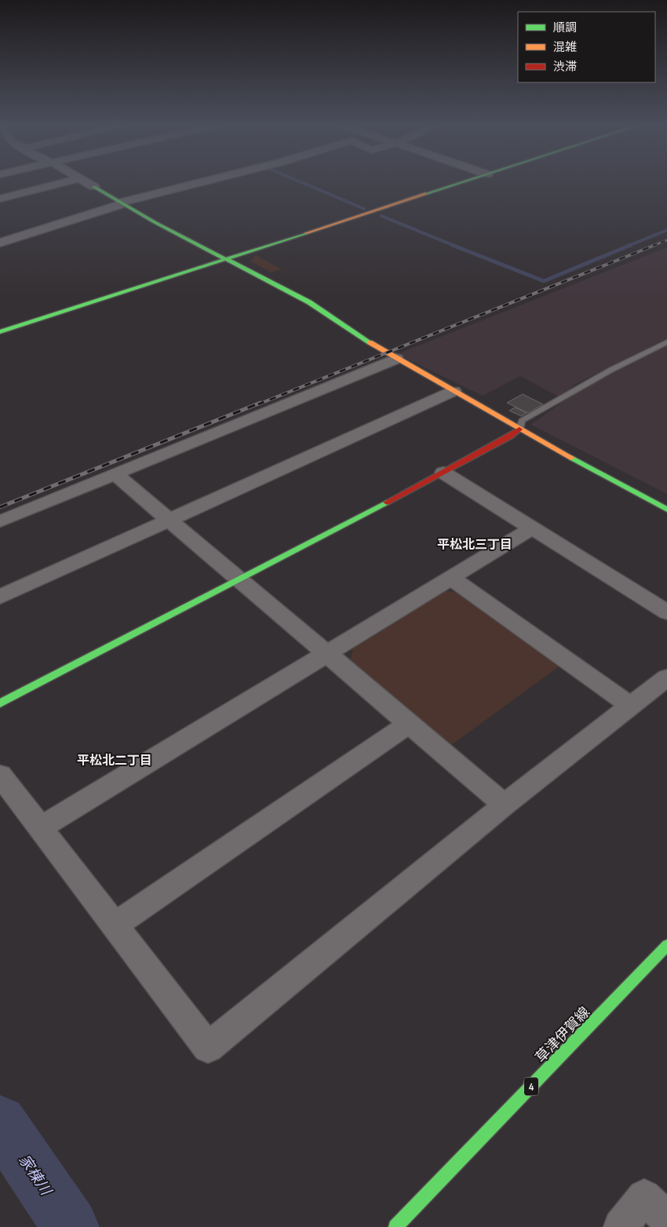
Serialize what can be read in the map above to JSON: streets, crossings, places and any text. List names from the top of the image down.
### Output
{
  "streets": {
    "street": ["草津伊賀線", "4"]
  },
  "districts": ["平松北三丁目", "平松北二丁目"],
  "water": ["家棟川"],
  "legend": ["順調", "混雑", "渋滞"]
}
